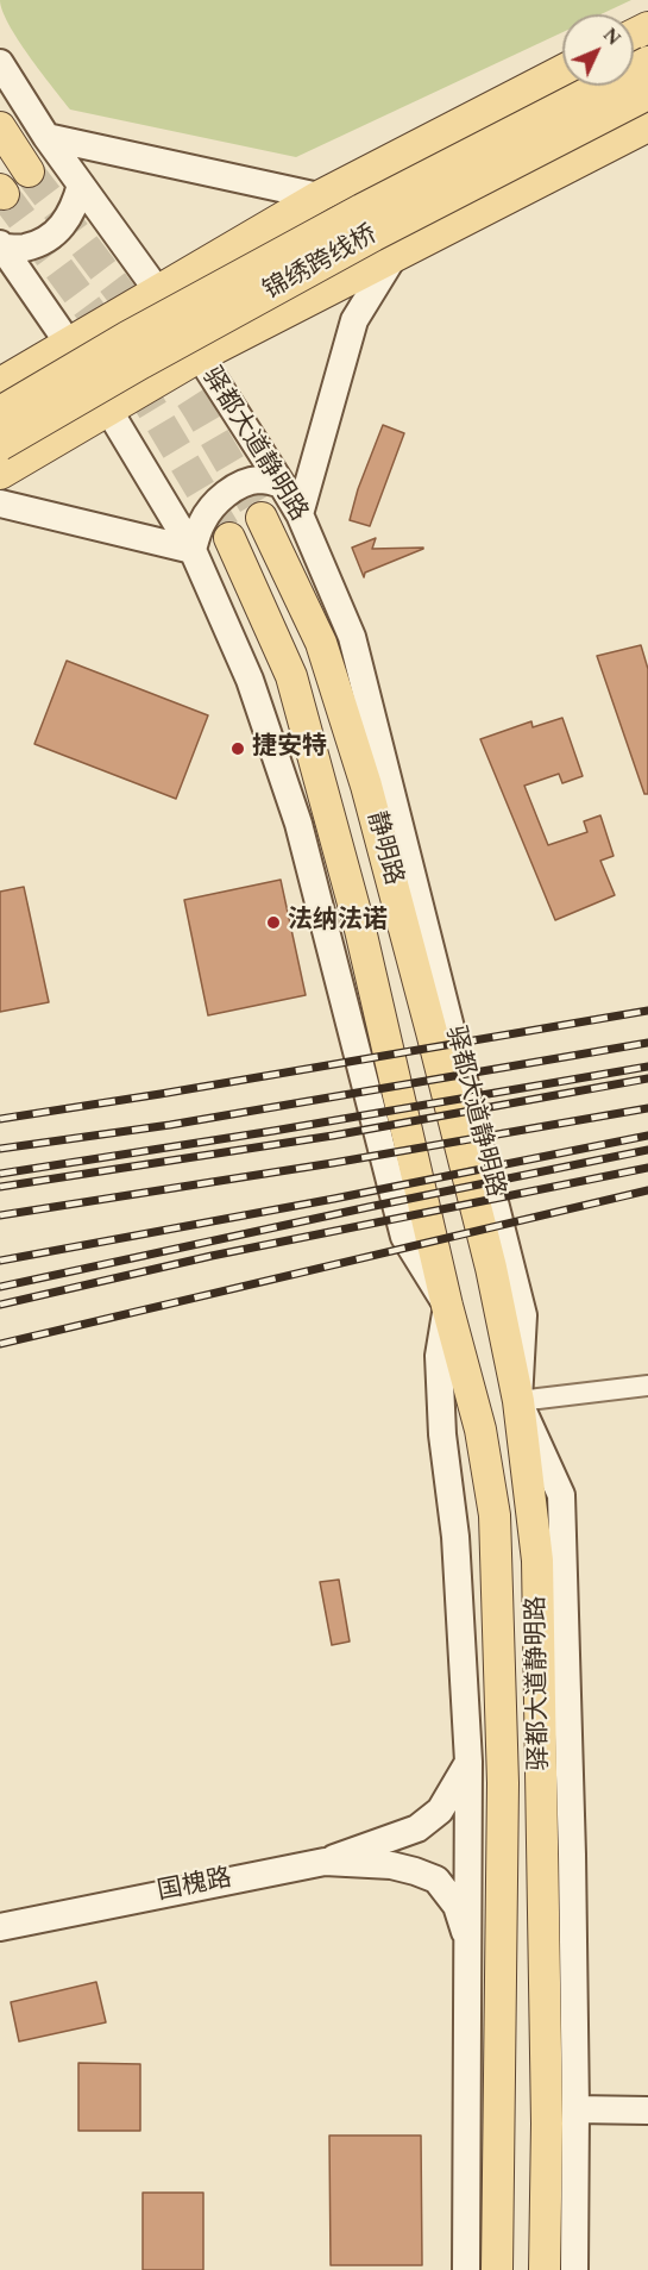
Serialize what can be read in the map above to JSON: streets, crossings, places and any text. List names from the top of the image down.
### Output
{
  "streets": {
    "main road": ["锦绣跨线桥", "驿都大道静明路", "静明路"],
    "street": ["国槐路"]
  },
  "crossings": [
    ["驿都大道静明路", "静明路"]
  ],
  "places": ["捷安特", "法纳法诺"],
  "north": "top right"
}
